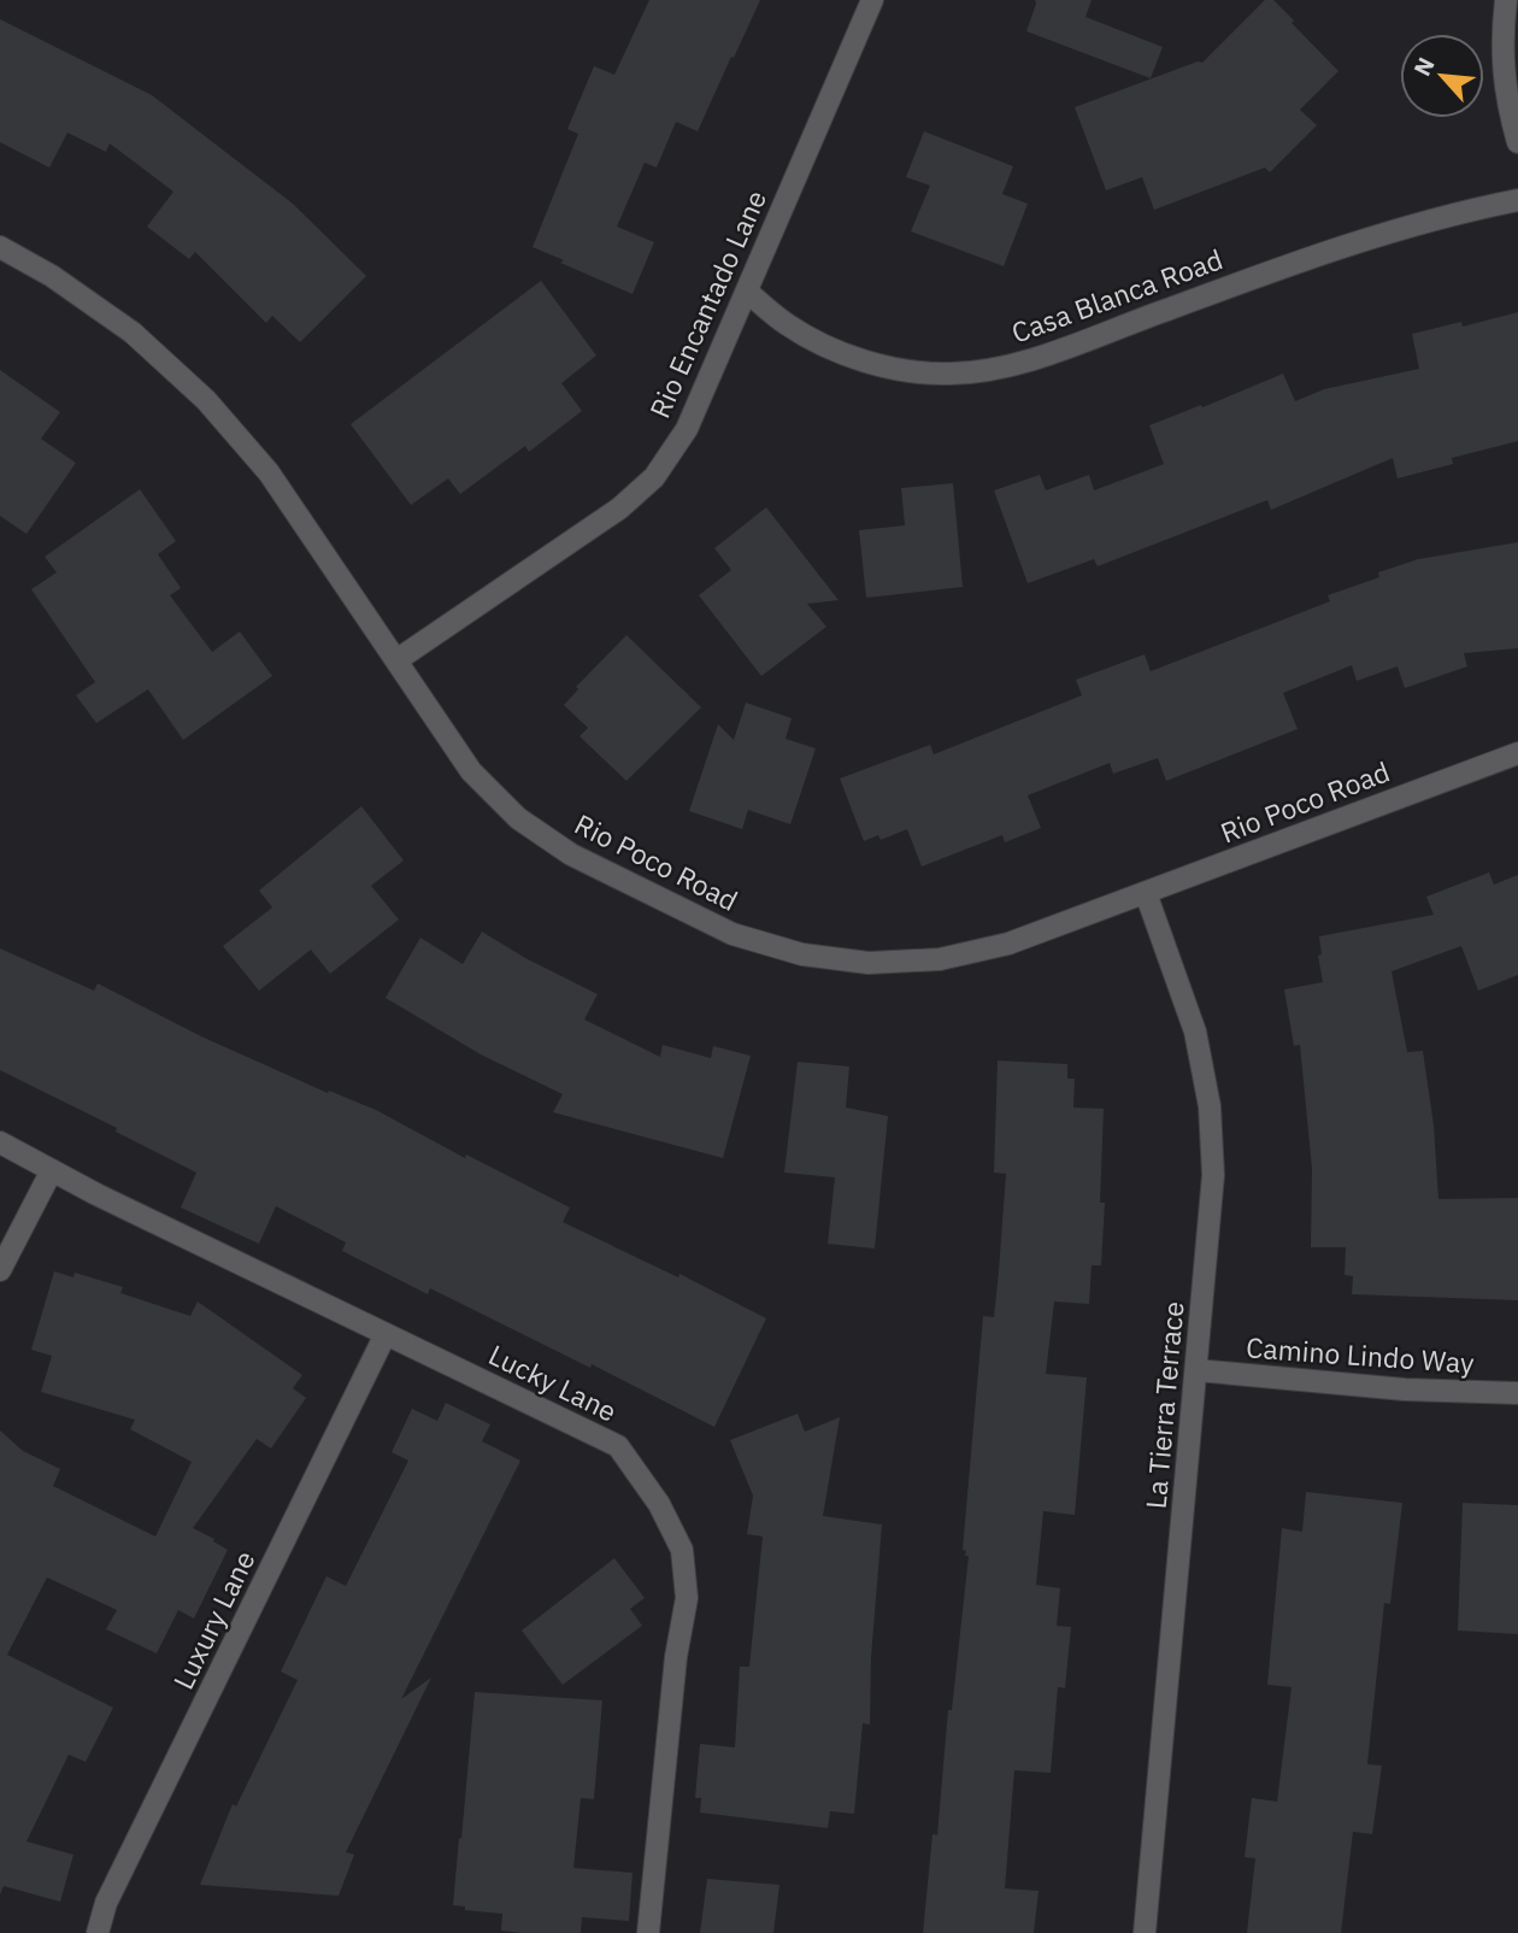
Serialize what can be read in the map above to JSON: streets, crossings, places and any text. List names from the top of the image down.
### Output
{
  "streets": {
    "street": [
      "Casa Blanca Road",
      "Rio Encantado Lane",
      "Rio Poco Road",
      "Camino Lindo Way",
      "Lucky Lane",
      "La Tierra Terrace",
      "Luxury Lane"
    ]
  },
  "crossings": [
    ["Casa Blanca Road", "Rio Encantado Lane"],
    ["Rio Encantado Lane", "Rio Poco Road"],
    ["Rio Poco Road", "La Tierra Terrace"],
    ["Camino Lindo Way", "La Tierra Terrace"],
    ["Lucky Lane", "Luxury Lane"]
  ],
  "north": "top left"
}
